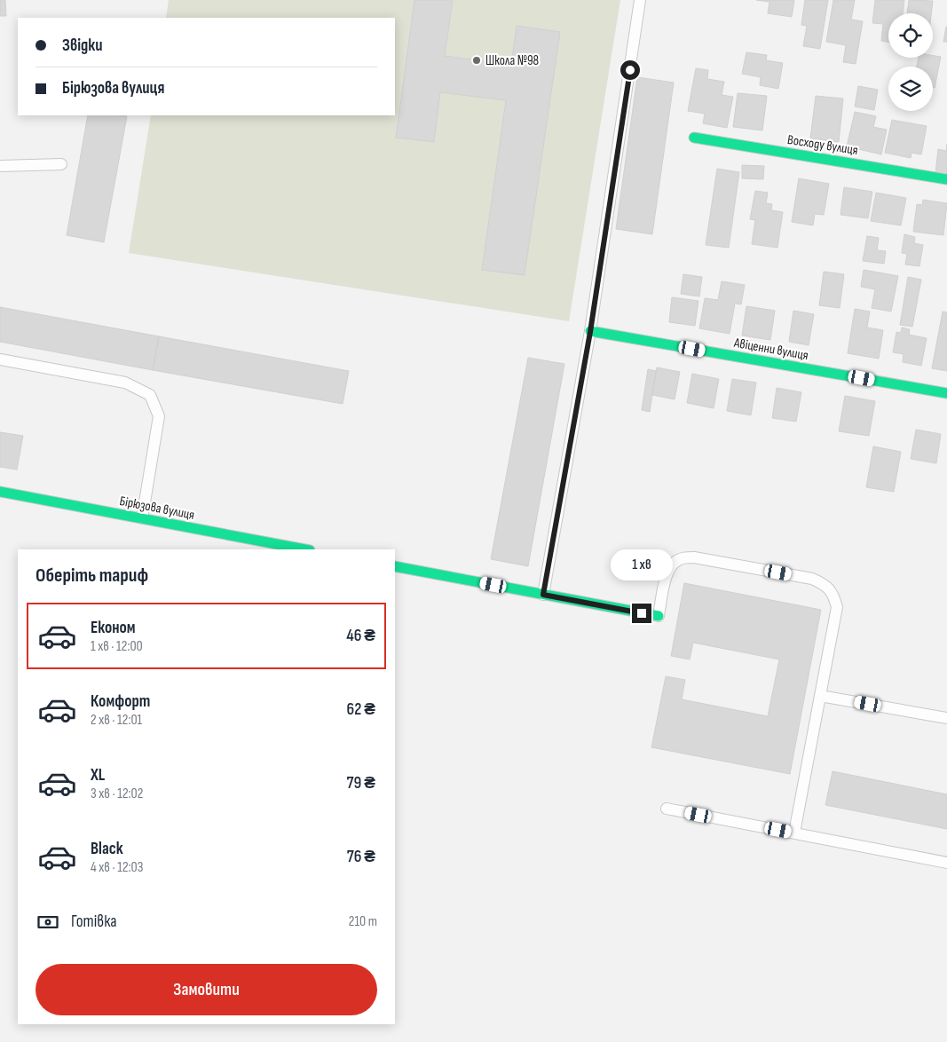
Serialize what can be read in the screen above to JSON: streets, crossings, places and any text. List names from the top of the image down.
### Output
{
  "streets": {
    "street": ["Восходу вулиця", "Авіценни вулиця", "Бірюзова вулиця"]
  },
  "places": ["Школа №98"],
  "page": {
    "banner": ["Звідки", "Бірюзова вулиця"],
    "bubble": "1 хв",
    "heading": "Оберіть тариф",
    "list": [
      {
        "name": "Економ",
        "note": "1 хв · 12:00",
        "value": "46 ₴"
      },
      {
        "name": "Комфорт",
        "note": "2 хв · 12:01",
        "value": "62 ₴"
      },
      {
        "name": "XL",
        "note": "3 хв · 12:02",
        "value": "79 ₴"
      },
      {
        "name": "Black",
        "note": "4 хв · 12:03",
        "value": "76 ₴"
      }
    ],
    "pay": ["Готівка", "210 m"],
    "buttons": "Замовити"
  }
}
